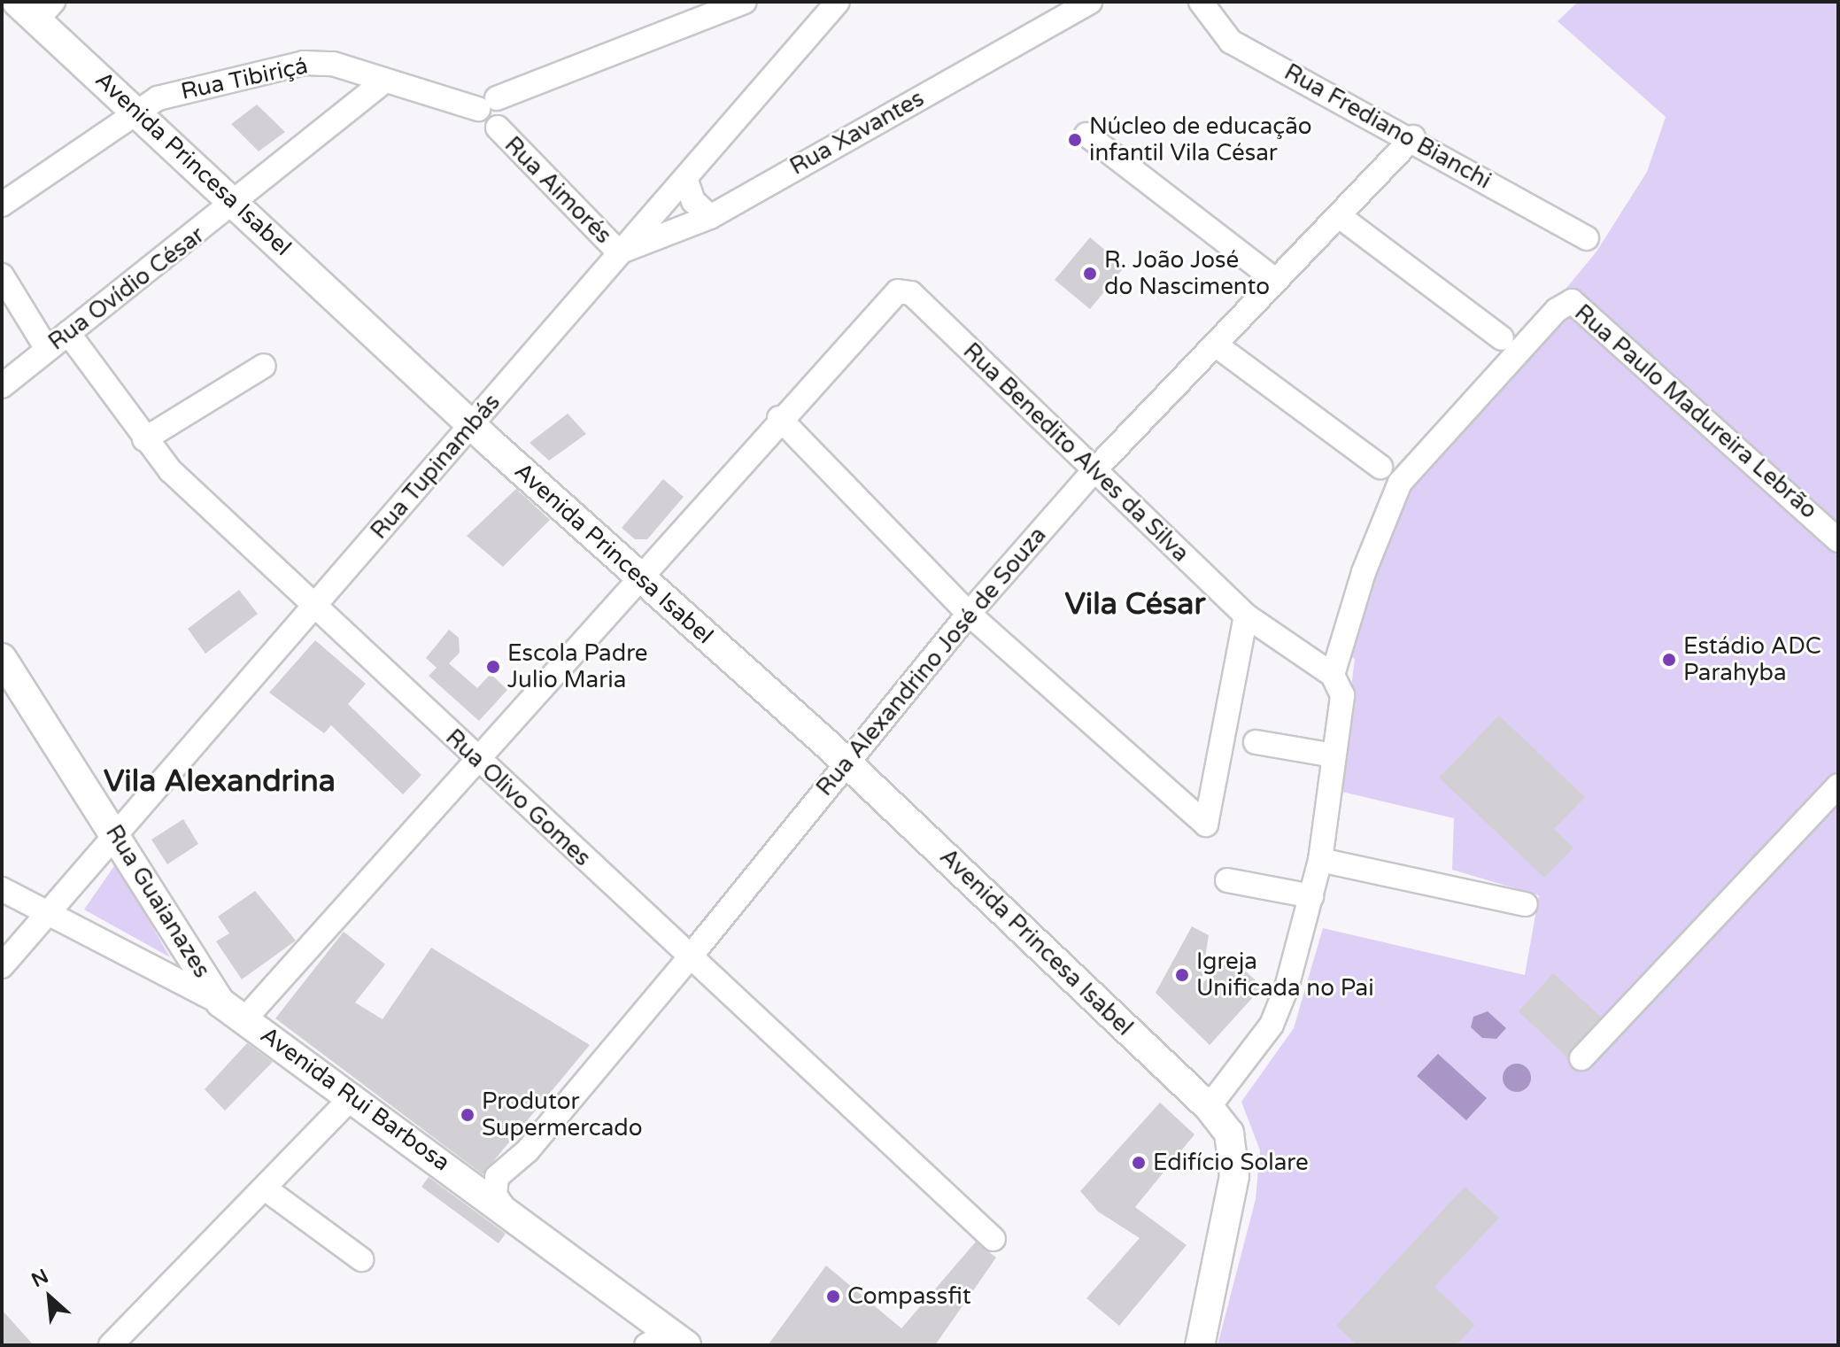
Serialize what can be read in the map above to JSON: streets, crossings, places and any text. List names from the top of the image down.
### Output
{
  "streets": {
    "main road": ["Avenida Princesa Isabel", "Rua Guaianazes", "Avenida Rui Barbosa"],
    "street": [
      "Rua Tibiriçá",
      "Rua Frediano Bianchi",
      "Rua Xavantes",
      "Rua Aimorés",
      "Rua Ovídio César",
      "Rua Paulo Madureira Lebrão",
      "Rua Benedito Alves da Silva",
      "Rua Tupinambás",
      "Rua Alexandrino José de Souza",
      "Rua Olivo Gomes"
    ]
  },
  "crossings": [
    ["Rua Tibiriçá", "Avenida Princesa Isabel"],
    ["Rua Tibiriçá", "Rua Aimorés"],
    ["Rua Tibiriçá", "Rua Ovídio César"],
    ["Rua Frediano Bianchi", "Rua Alexandrino José de Souza"],
    ["Rua Xavantes", "Rua Aimorés"],
    ["Rua Xavantes", "Rua Tupinambás"],
    ["Avenida Princesa Isabel", "Rua Ovídio César"],
    ["Avenida Princesa Isabel", "Rua Tupinambás"],
    ["Avenida Princesa Isabel", "Rua Alexandrino José de Souza"],
    ["Rua Aimorés", "Rua Tupinambás"],
    ["Rua Ovídio César", "Rua Olivo Gomes"],
    ["Rua Paulo Madureira Lebrão", "Rua Benedito Alves da Silva"],
    ["Rua Benedito Alves da Silva", "Rua Alexandrino José de Souza"],
    ["Rua Tupinambás", "Rua Olivo Gomes"],
    ["Rua Tupinambás", "Rua Guaianazes"],
    ["Rua Tupinambás", "Avenida Rui Barbosa"],
    ["Rua Alexandrino José de Souza", "Rua Olivo Gomes"],
    ["Rua Alexandrino José de Souza", "Avenida Rui Barbosa"],
    ["Rua Guaianazes", "Avenida Rui Barbosa"]
  ],
  "districts": ["Vila César", "Vila Alexandrina"],
  "places": [
    "Núcleo de educação infantil Vila César",
    "R. João José do Nascimento",
    "Estádio ADC Parahyba",
    "Escola Padre Julio Maria",
    "Igreja Unificada no Pai",
    "Produtor Supermercado",
    "Edifício Solare",
    "Compassfit"
  ],
  "north": "top left"
}
